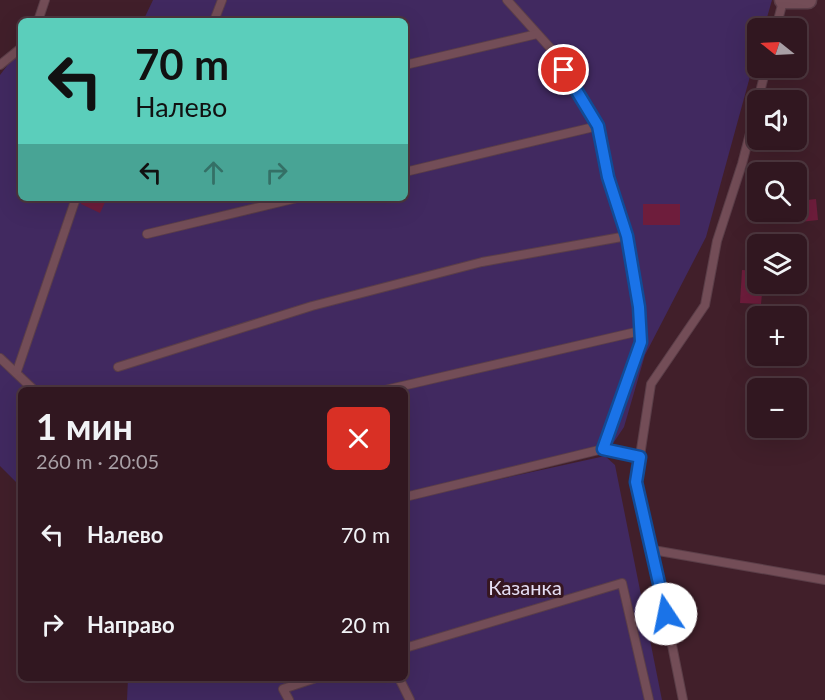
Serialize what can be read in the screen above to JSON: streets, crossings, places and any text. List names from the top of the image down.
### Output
{
  "parks": ["Казанка"],
  "north": "left",
  "page": {
    "map_buttons": ["+", "−"],
    "turn": ["70 m", "Налево"],
    "heading": ["1 мин", "260 m · 20:05"],
    "list": [
      {
        "name": "Налево",
        "value": "70 m"
      },
      {
        "name": "Направо",
        "value": "20 m"
      }
    ]
  }
}
